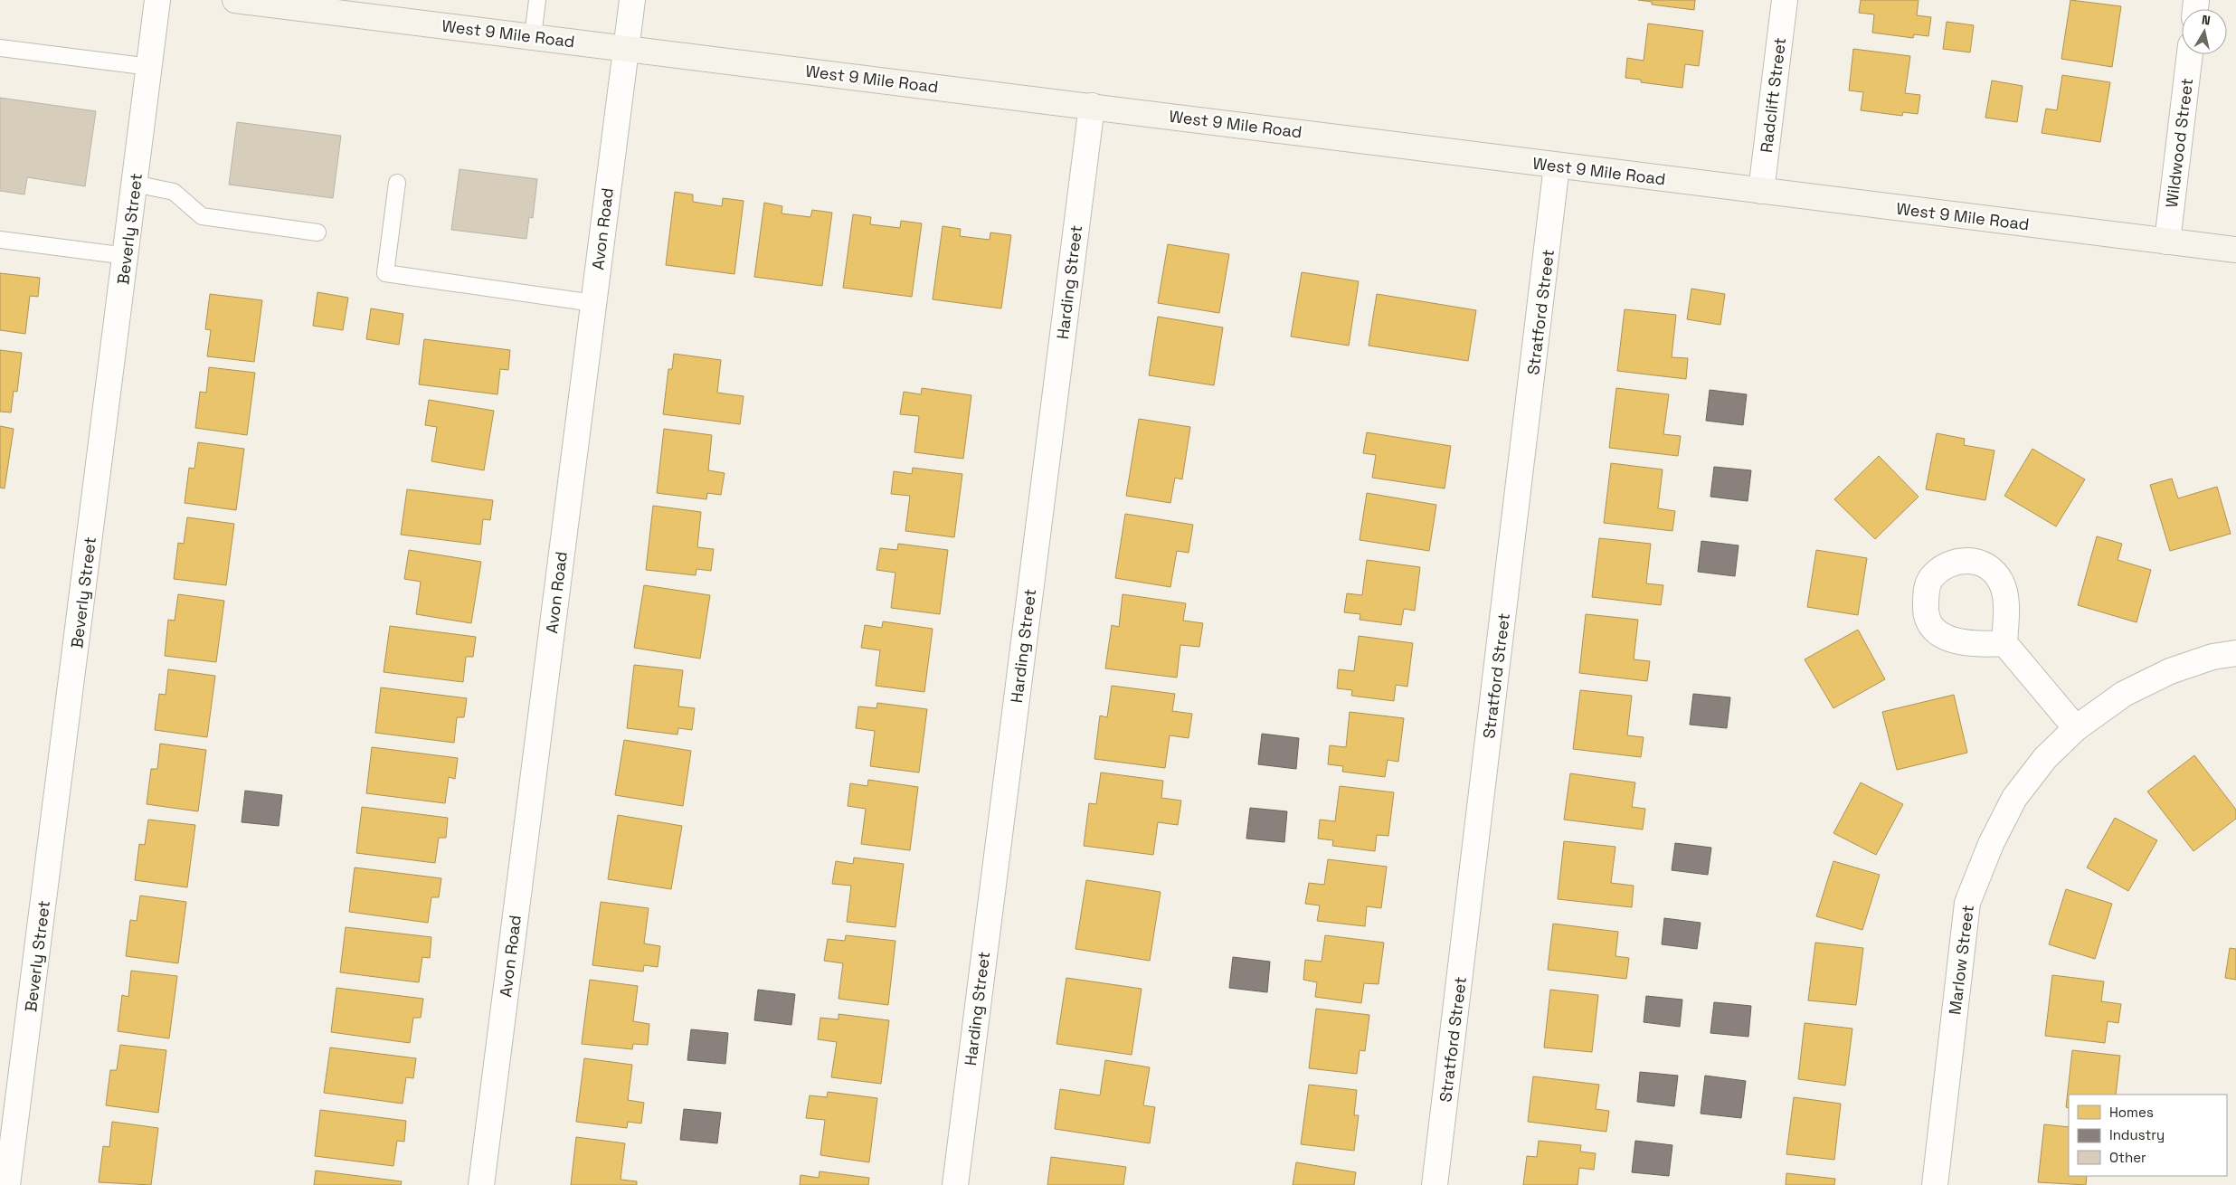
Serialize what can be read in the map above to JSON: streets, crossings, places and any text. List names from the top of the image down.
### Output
{
  "streets": {
    "main road": ["West 9 Mile Road"],
    "street": [
      "Radclift Street",
      "Wildwood Street",
      "Beverly Street",
      "Avon Road",
      "Harding Street",
      "Stratford Street",
      "Marlow Street"
    ]
  },
  "crossings": [
    ["West 9 Mile Road", "Radclift Street"],
    ["West 9 Mile Road", "Wildwood Street"],
    ["West 9 Mile Road", "Avon Road"],
    ["West 9 Mile Road", "Harding Street"],
    ["West 9 Mile Road", "Stratford Street"]
  ],
  "legend": ["Homes", "Industry", "Other"],
  "north": "top"
}
